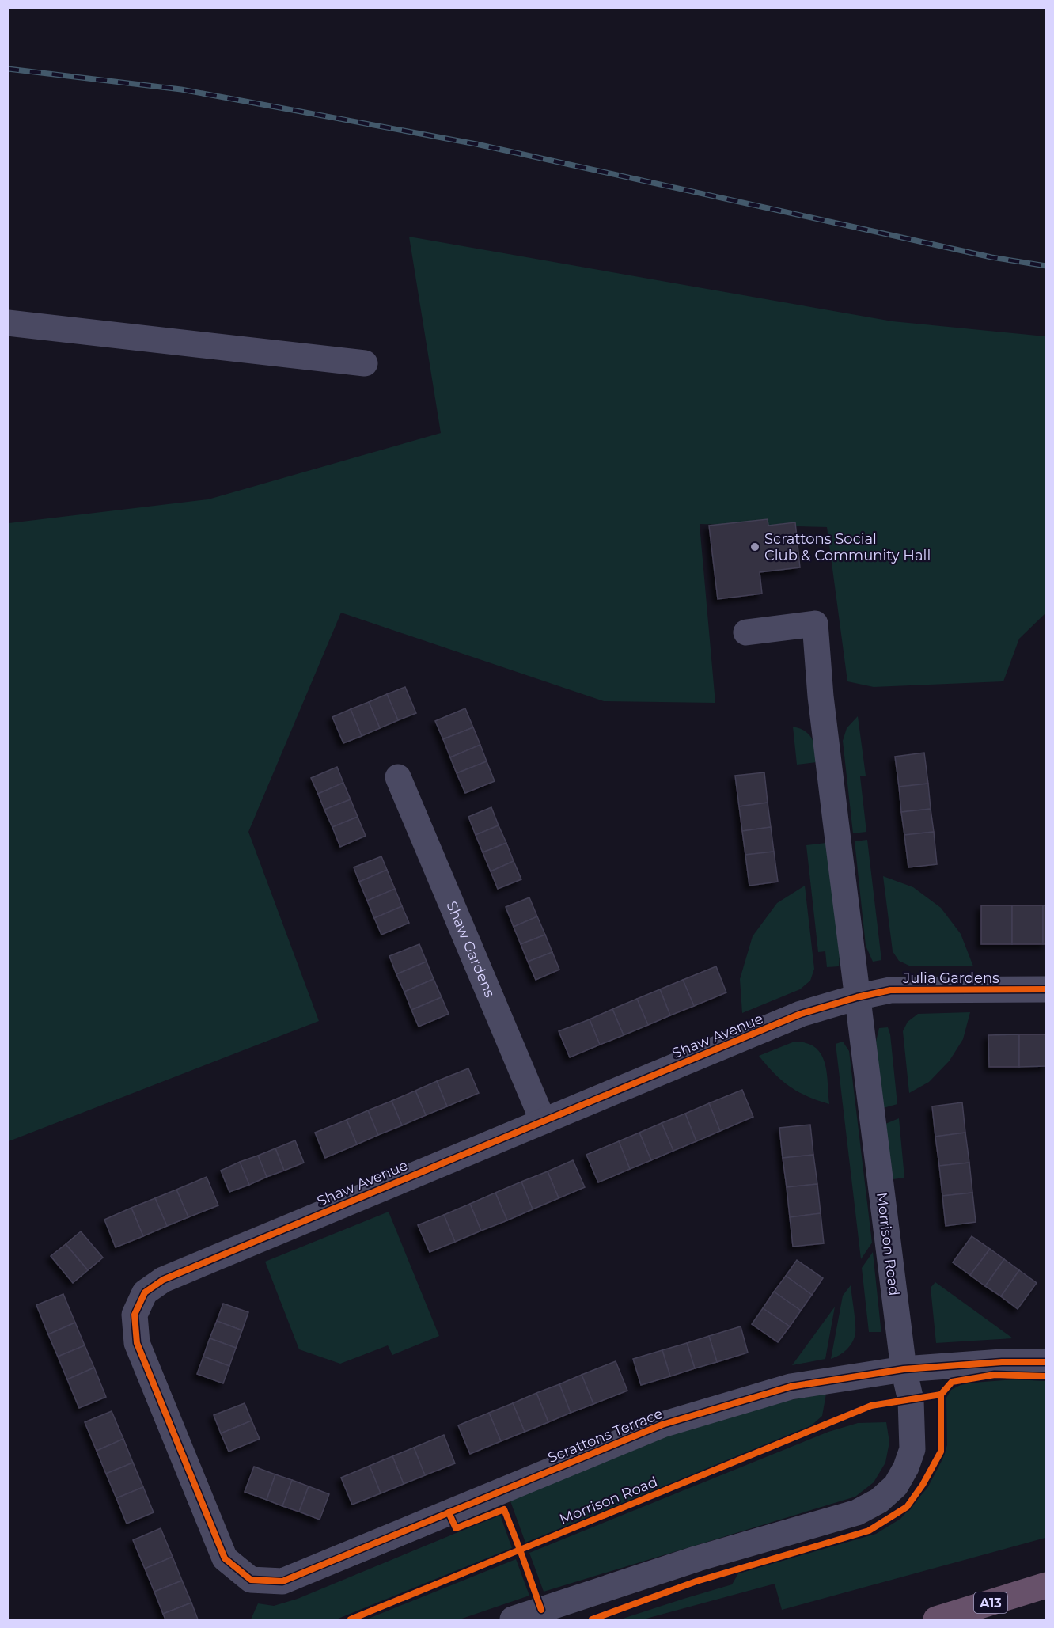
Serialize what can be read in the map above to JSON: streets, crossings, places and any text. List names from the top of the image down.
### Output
{
  "streets": {
    "highway": ["A13"],
    "street": [
      "Shaw Gardens",
      "Julia Gardens",
      "Shaw Avenue",
      "Morrison Road",
      "Scrattons Terrace"
    ]
  },
  "crossings": [
    ["Shaw Gardens", "Shaw Avenue"],
    ["Julia Gardens", "Shaw Avenue"],
    ["Julia Gardens", "Morrison Road"],
    ["Shaw Avenue", "Morrison Road"],
    ["Shaw Avenue", "Scrattons Terrace"],
    ["Morrison Road", "Scrattons Terrace"]
  ],
  "places": ["Scrattons Social Club & Community Hall"]
}
